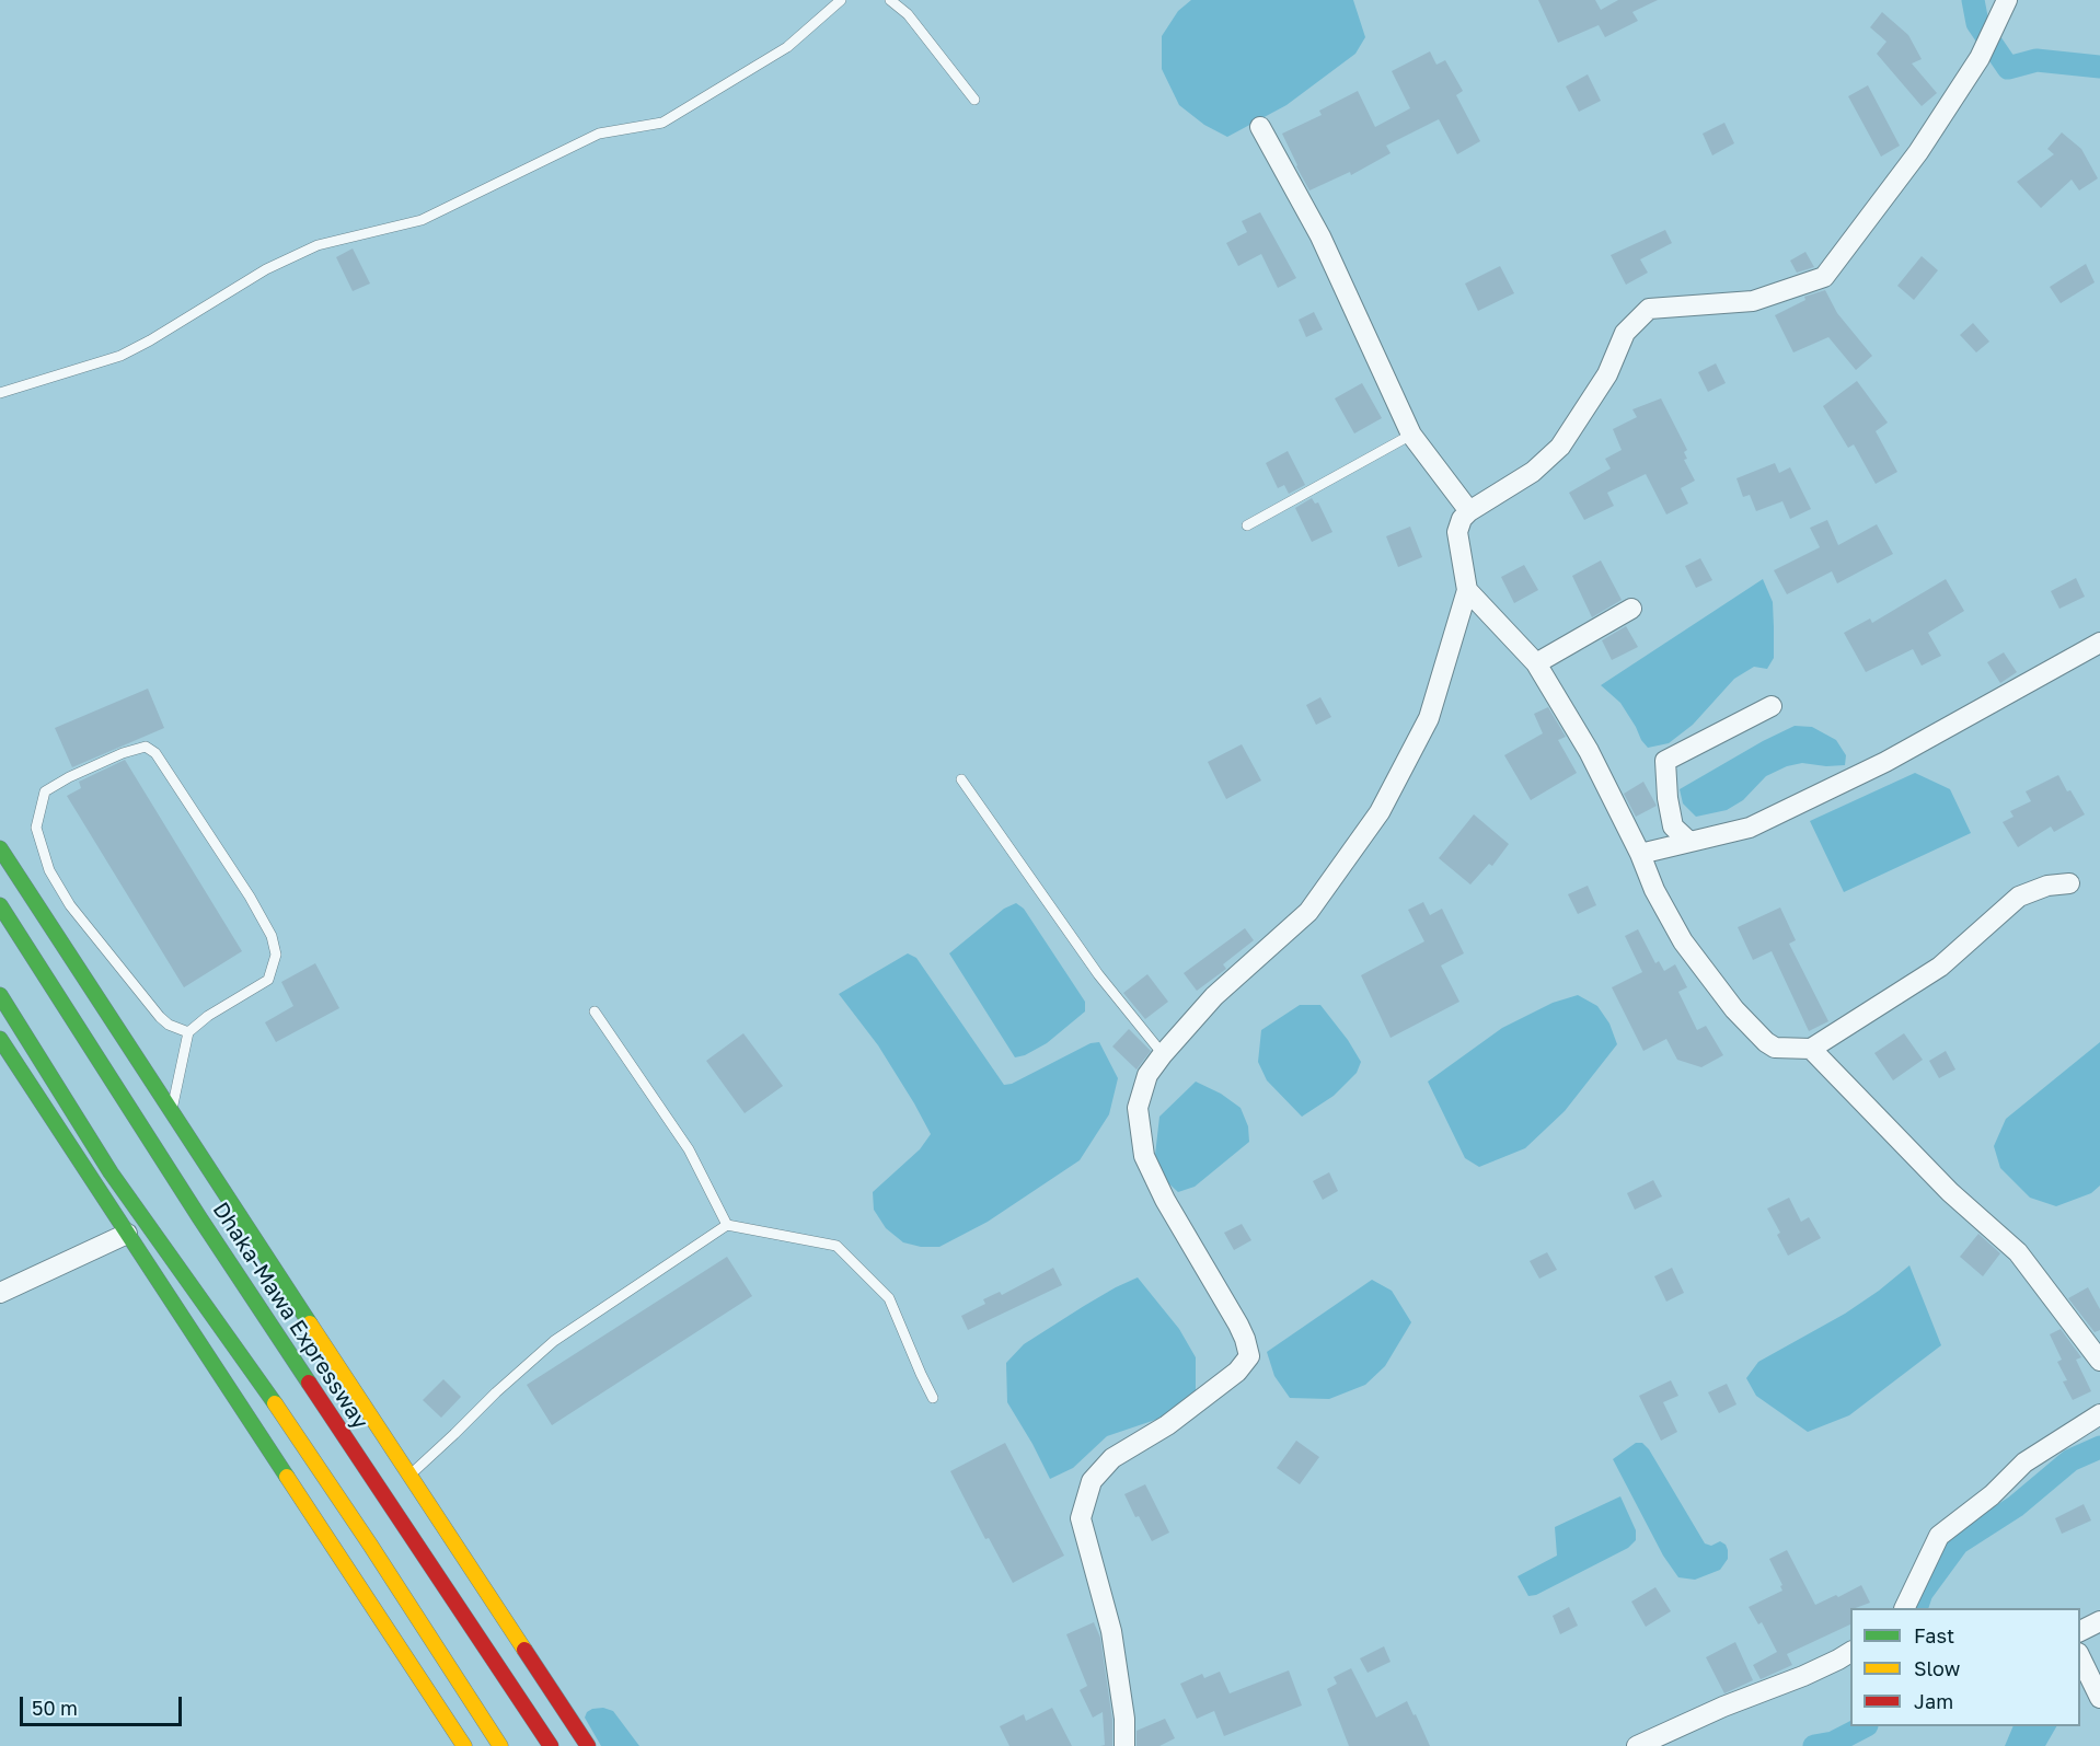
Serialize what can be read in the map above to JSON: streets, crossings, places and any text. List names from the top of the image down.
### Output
{
  "streets": {
    "main road": ["Dhaka-Mawa Expressway"]
  },
  "legend": ["Fast", "Slow", "Jam"],
  "scale_bar": "50 m"
}
